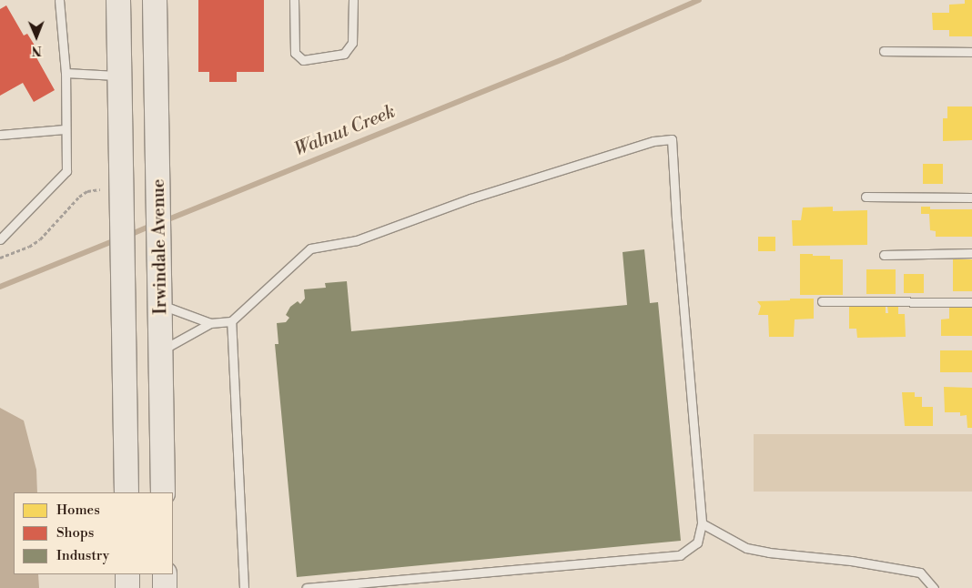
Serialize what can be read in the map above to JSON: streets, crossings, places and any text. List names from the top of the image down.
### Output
{
  "streets": {
    "main road": ["Irwindale Avenue"]
  },
  "water": ["Walnut Creek"],
  "legend": ["Homes", "Shops", "Industry"],
  "north": "bottom"
}
